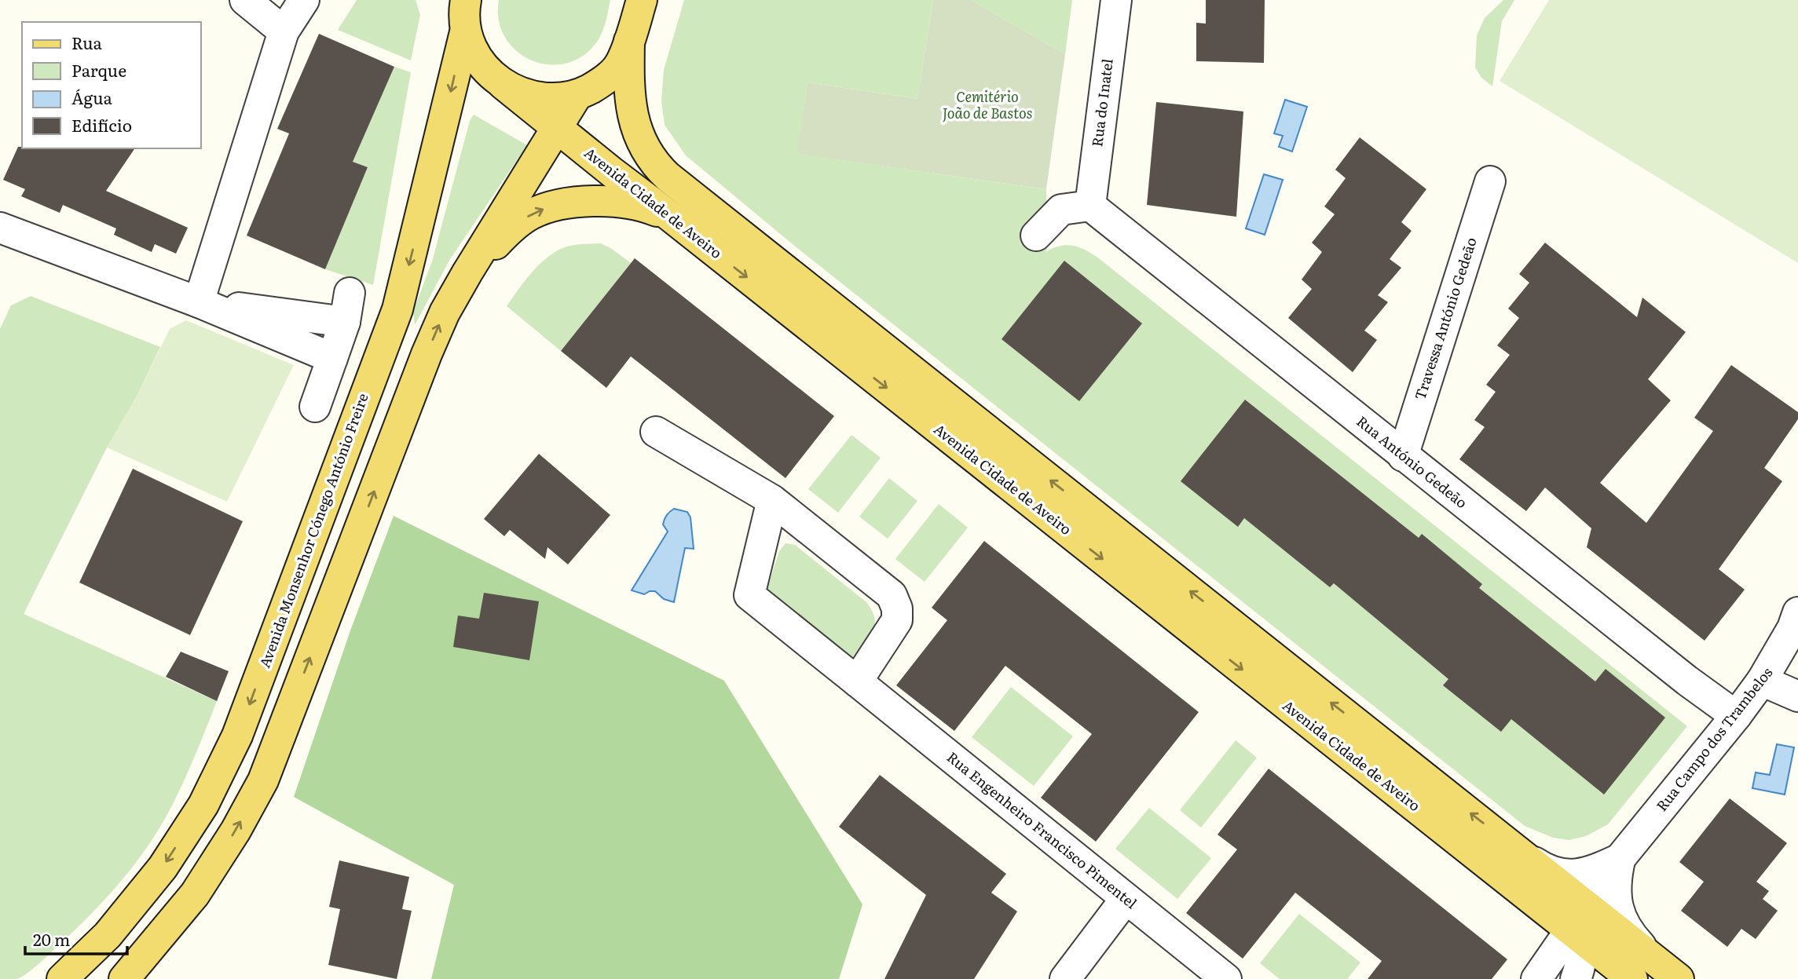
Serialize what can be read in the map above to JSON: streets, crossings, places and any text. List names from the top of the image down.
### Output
{
  "streets": {
    "main road": ["Avenida Cidade de Aveiro", "Avenida Monsenhor Cónego António Freire"],
    "street": [
      "Rua do Inatel",
      "Travessa António Gedeão",
      "Rua António Gedeão",
      "Rua Campo dos Trambelos",
      "Rua Engenheiro Francisco Pimentel"
    ]
  },
  "crossings": [
    ["Rua do Inatel", "Rua António Gedeão"],
    ["Avenida Cidade de Aveiro", "Avenida Monsenhor Cónego António Freire"],
    ["Avenida Cidade de Aveiro", "Rua Campo dos Trambelos"],
    ["Travessa António Gedeão", "Rua António Gedeão"],
    ["Rua António Gedeão", "Rua Campo dos Trambelos"]
  ],
  "parks": ["Cemitério João de Bastos"],
  "legend": [
    "Rua",
    "Parque",
    "Água",
    "Edifício"
  ],
  "scale_bar": "20 m"
}
